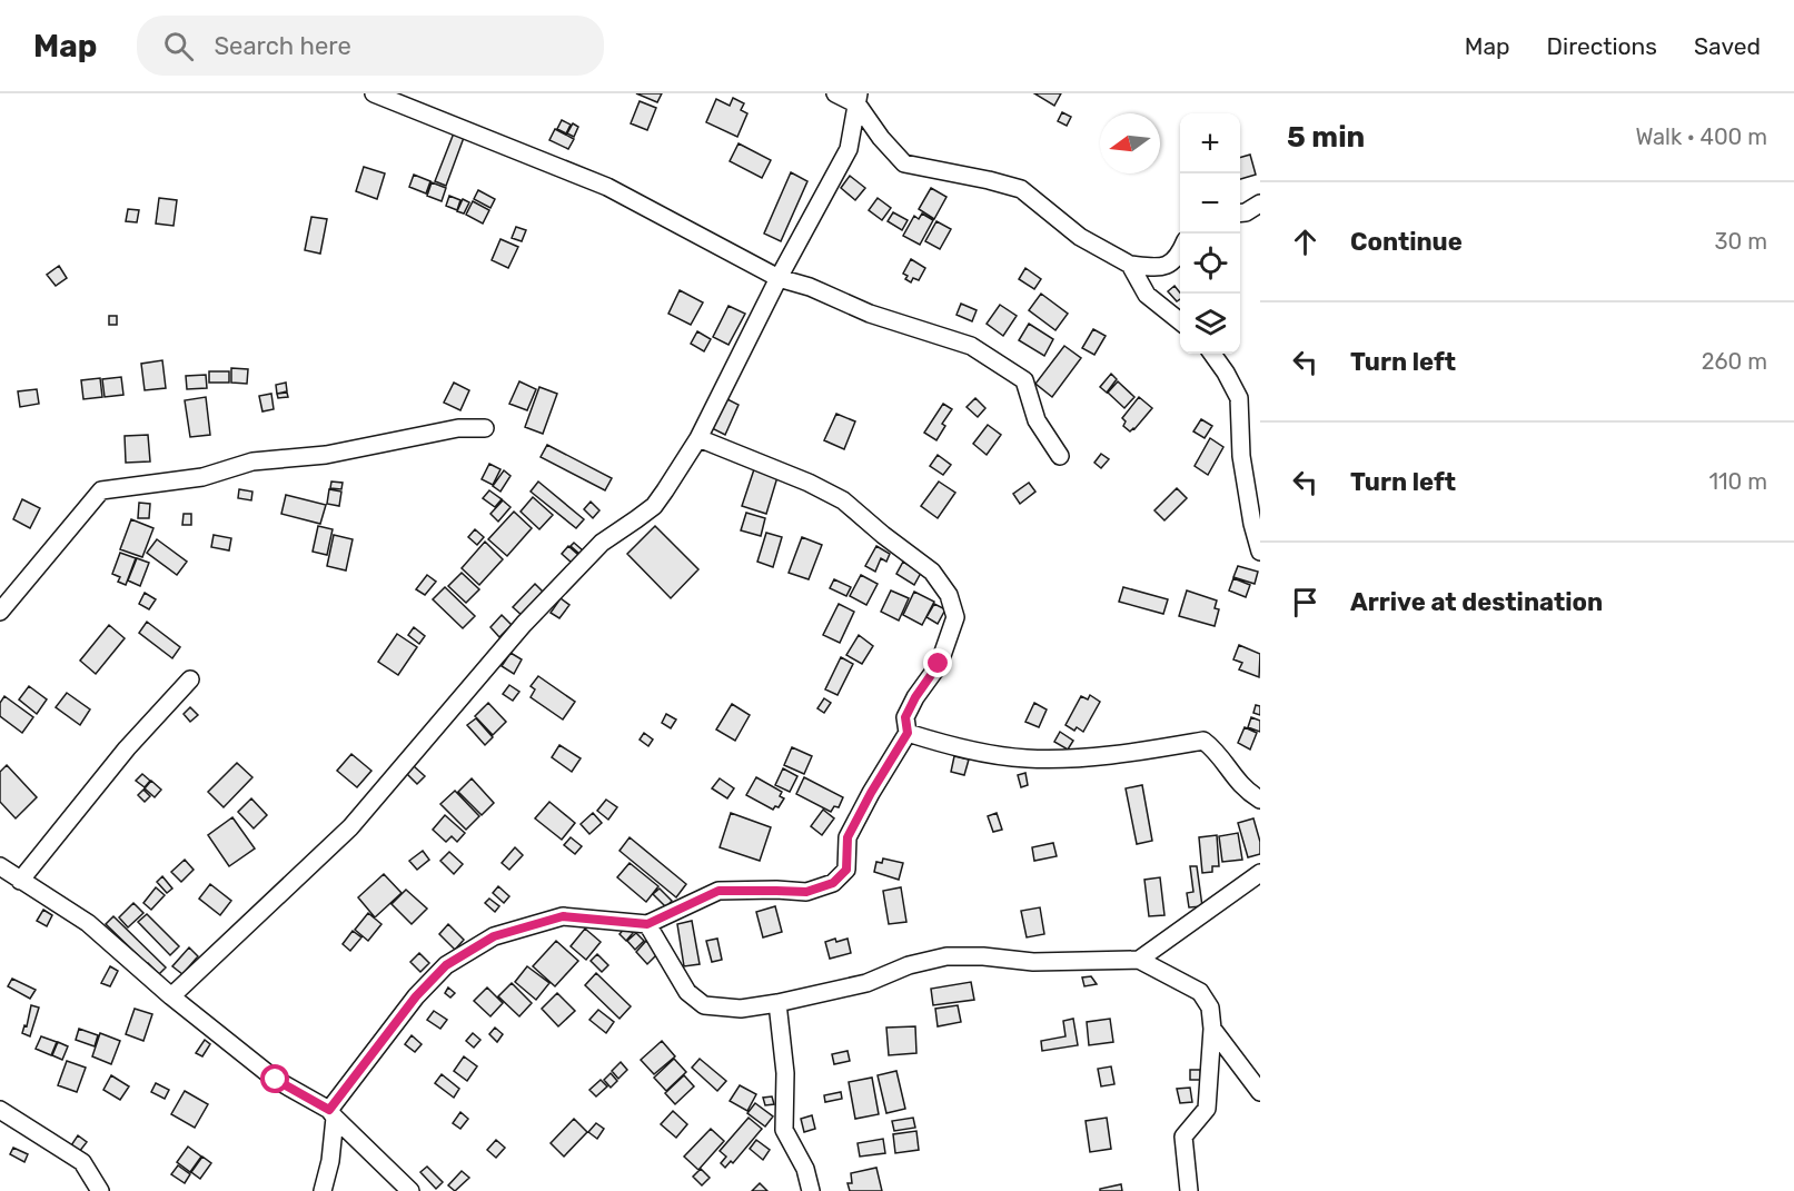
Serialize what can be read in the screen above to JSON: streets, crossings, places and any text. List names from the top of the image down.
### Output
{
  "north": "left",
  "page": {
    "header": "Map",
    "search": "Search here",
    "nav": ["Map", "Directions", "Saved"],
    "heading": ["5 min", "Walk · 400 m"],
    "map_buttons": ["+", "−"],
    "list": [
      ["Continue", "30 m"],
      ["Turn left", "260 m"],
      ["Turn left", "110 m"],
      "Arrive at destination"
    ]
  }
}
